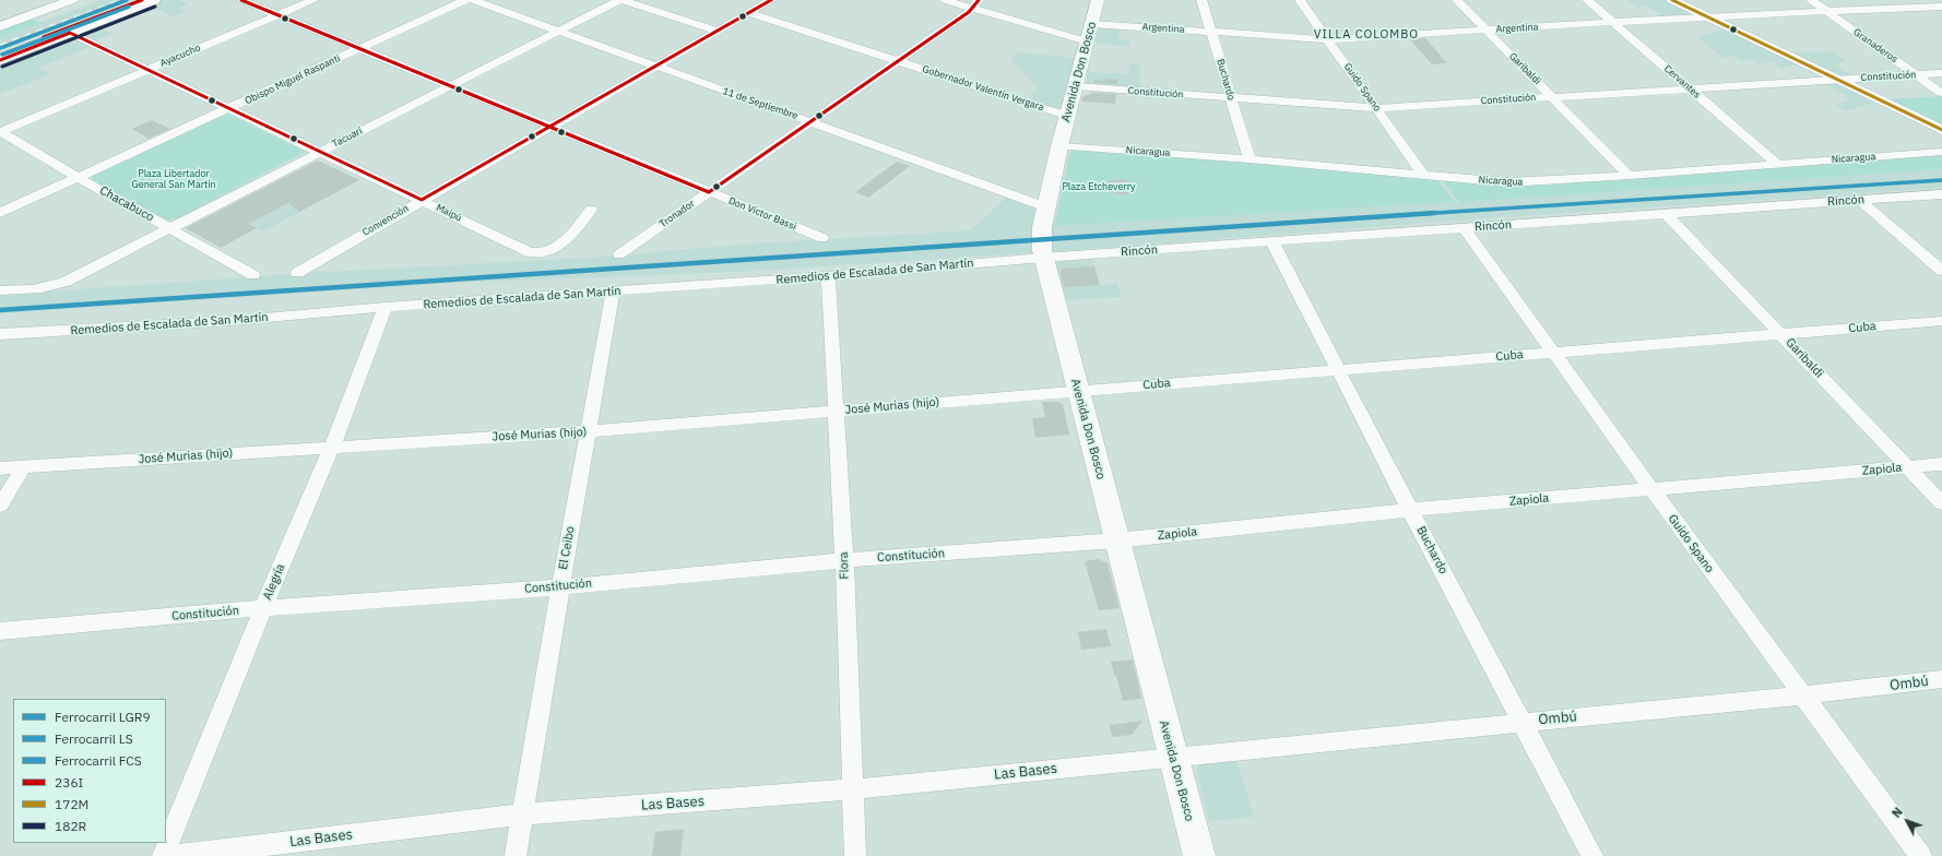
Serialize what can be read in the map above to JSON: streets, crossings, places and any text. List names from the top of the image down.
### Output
{
  "streets": {
    "main road": ["Avenida Don Bosco"],
    "street": [
      "Argentina",
      "Granaderos",
      "Ayacucho",
      "Garibaldi",
      "Constitución",
      "Obispo Miguel Raspanti",
      "Buchardo",
      "Cervantes",
      "Guido Spano",
      "Gobernador Valentín Vergara",
      "11 de Septiembre",
      "Tacuarí",
      "Nicaragua",
      "Rincón",
      "Chacabuco",
      "Maipú",
      "Tronador",
      "Don Víctor Bassi",
      "Convención",
      "Remedios de Escalada de San Martín",
      "Cuba",
      "José Murias (hijo)",
      "Zapiola",
      "El Ceibo",
      "Flora",
      "Alegría",
      "Ombú",
      "Las Bases"
    ]
  },
  "crossings": [
    ["Argentina", "Granaderos"],
    ["Argentina", "Garibaldi"],
    ["Argentina", "Avenida Don Bosco"],
    ["Argentina", "Buchardo"],
    ["Argentina", "Cervantes"],
    ["Argentina", "Guido Spano"],
    ["Granaderos", "Constitución"],
    ["Ayacucho", "Chacabuco"],
    ["Ayacucho", "Maipú"],
    ["Ayacucho", "Don Víctor Bassi"],
    ["Garibaldi", "Constitución"],
    ["Garibaldi", "Nicaragua"],
    ["Garibaldi", "Rincón"],
    ["Garibaldi", "Cuba"],
    ["Garibaldi", "Zapiola"],
    ["Avenida Don Bosco", "Constitución"],
    ["Avenida Don Bosco", "Gobernador Valentín Vergara"],
    ["Avenida Don Bosco", "11 de Septiembre"],
    ["Avenida Don Bosco", "Nicaragua"],
    ["Avenida Don Bosco", "Rincón"],
    ["Avenida Don Bosco", "Remedios de Escalada de San Martín"],
    ["Avenida Don Bosco", "Cuba"],
    ["Avenida Don Bosco", "José Murias (hijo)"],
    ["Avenida Don Bosco", "Zapiola"],
    ["Avenida Don Bosco", "Ombú"],
    ["Avenida Don Bosco", "Las Bases"],
    ["Constitución", "Buchardo"],
    ["Constitución", "Cervantes"],
    ["Constitución", "Guido Spano"],
    ["Constitución", "Zapiola"],
    ["Constitución", "El Ceibo"],
    ["Constitución", "Flora"],
    ["Constitución", "Alegría"],
    ["Obispo Miguel Raspanti", "Chacabuco"],
    ["Obispo Miguel Raspanti", "Maipú"],
    ["Obispo Miguel Raspanti", "Don Víctor Bassi"],
    ["Buchardo", "Nicaragua"],
    ["Buchardo", "Rincón"],
    ["Buchardo", "Cuba"],
    ["Buchardo", "Zapiola"],
    ["Buchardo", "Ombú"],
    ["Cervantes", "Nicaragua"],
    ["Guido Spano", "Nicaragua"],
    ["Guido Spano", "Rincón"],
    ["Guido Spano", "Cuba"],
    ["Guido Spano", "Zapiola"],
    ["Guido Spano", "Ombú"],
    ["Gobernador Valentín Vergara", "Tronador"],
    ["Gobernador Valentín Vergara", "Convención"],
    ["11 de Septiembre", "Tacuarí"],
    ["11 de Septiembre", "Tronador"],
    ["11 de Septiembre", "Convención"],
    ["Tacuarí", "Chacabuco"],
    ["Tacuarí", "Maipú"],
    ["Tacuarí", "Don Víctor Bassi"],
    ["Rincón", "Remedios de Escalada de San Martín"],
    ["Maipú", "Convención"],
    ["Tronador", "Don Víctor Bassi"],
    ["Don Víctor Bassi", "Convención"],
    ["Remedios de Escalada de San Martín", "El Ceibo"],
    ["Remedios de Escalada de San Martín", "Flora"],
    ["Remedios de Escalada de San Martín", "Alegría"],
    ["Cuba", "José Murias (hijo)"],
    ["José Murias (hijo)", "El Ceibo"],
    ["José Murias (hijo)", "Flora"],
    ["José Murias (hijo)", "Alegría"],
    ["El Ceibo", "Las Bases"],
    ["Flora", "Las Bases"],
    ["Ombú", "Las Bases"]
  ],
  "districts": ["VILLA COLOMBO"],
  "parks": ["Plaza Libertador General San Martín", "Plaza Etcheverry"],
  "lines": [
    "rail line LS",
    "transit line 236I",
    "transit line 172M",
    "rail line FCS",
    "transit line 182R",
    "rail line LGR9"
  ],
  "legend": [
    "Ferrocarril LGR9",
    "Ferrocarril LS",
    "Ferrocarril FCS",
    "236I",
    "172M",
    "182R"
  ],
  "north": "top left"
}
